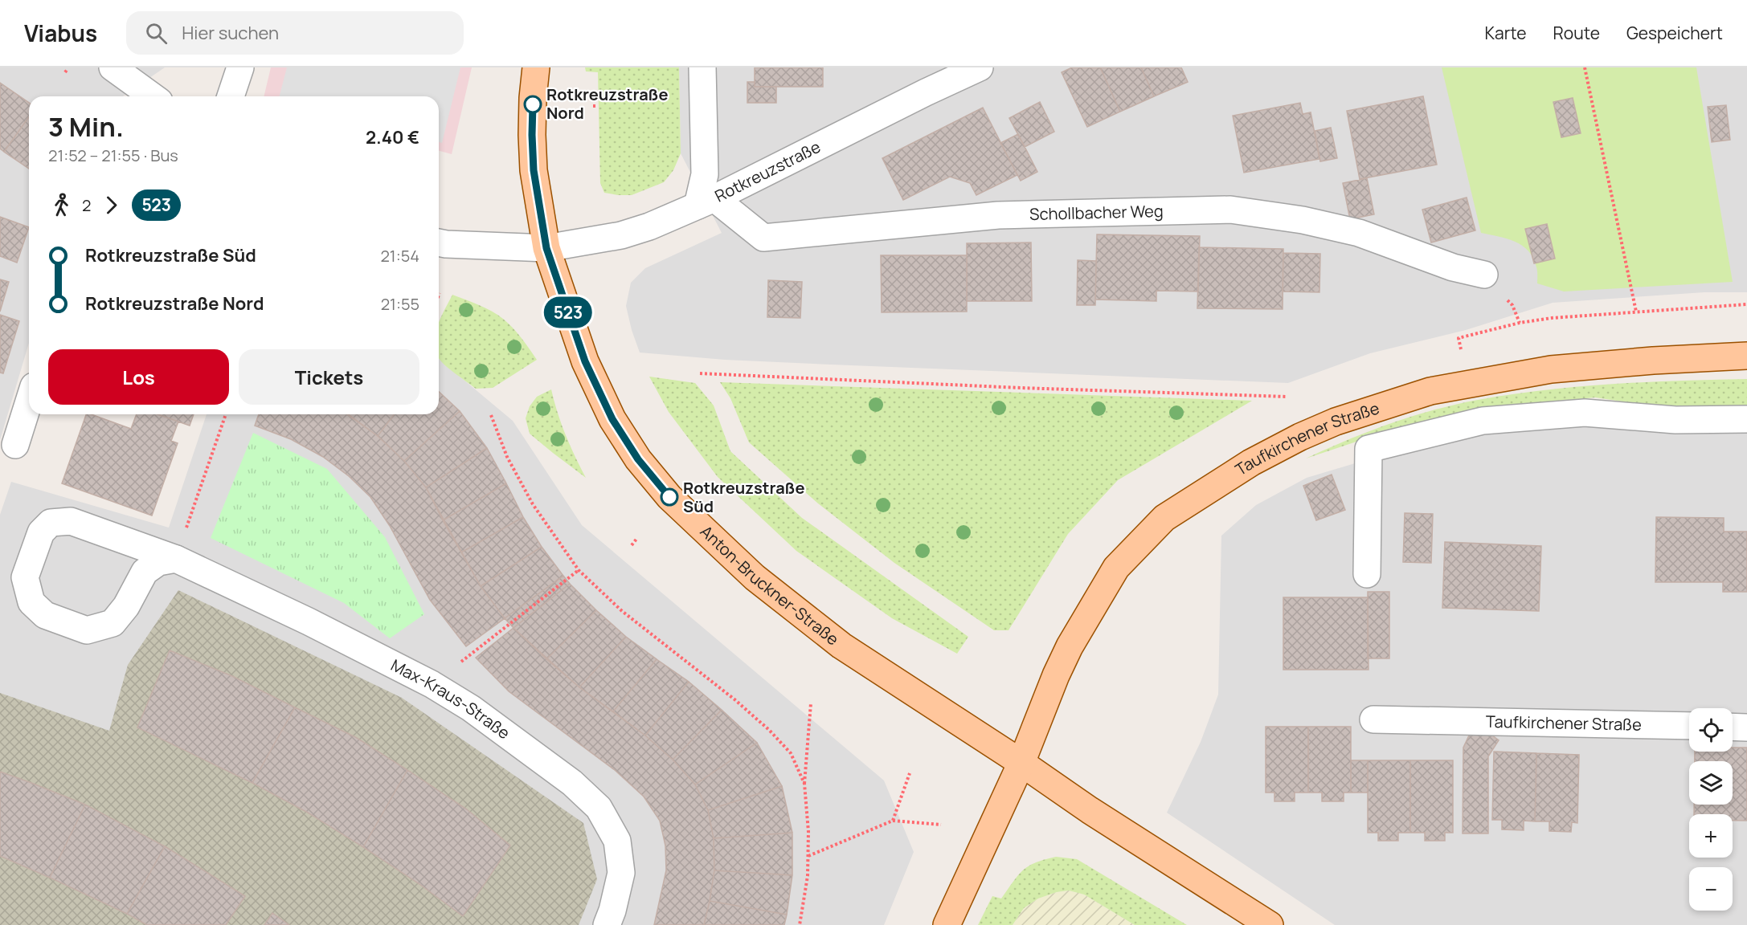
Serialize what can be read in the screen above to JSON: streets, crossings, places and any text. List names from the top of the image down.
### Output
{
  "streets": {
    "main road": ["Taufkirchener Straße", "Anton-Bruckner-Straße"],
    "street": ["Rotkreuzstraße", "Schollbacher Weg", "Max-Kraus-Straße"]
  },
  "crossings": [
    ["Rotkreuzstraße", "Schollbacher Weg"],
    ["Rotkreuzstraße", "Anton-Bruckner-Straße"],
    ["Taufkirchener Straße", "Anton-Bruckner-Straße"]
  ],
  "places": ["Rotkreuzstraße Nord", "Rotkreuzstraße Süd"],
  "lines": ["bus line 523"],
  "page": {
    "header": "Viabus",
    "search": "Hier suchen",
    "nav": ["Karte", "Route", "Gespeichert"],
    "on_map": "523",
    "heading": ["3 Min.", "21:52 – 21:55 · Bus", "2.40 €"],
    "legs": ["2", "523"],
    "list": [
      {
        "name": "Rotkreuzstraße Süd",
        "value": "21:54"
      },
      {
        "name": "Rotkreuzstraße Nord",
        "value": "21:55"
      }
    ],
    "buttons": ["Los", "Tickets"],
    "map_buttons": ["+", "−"]
  }
}
